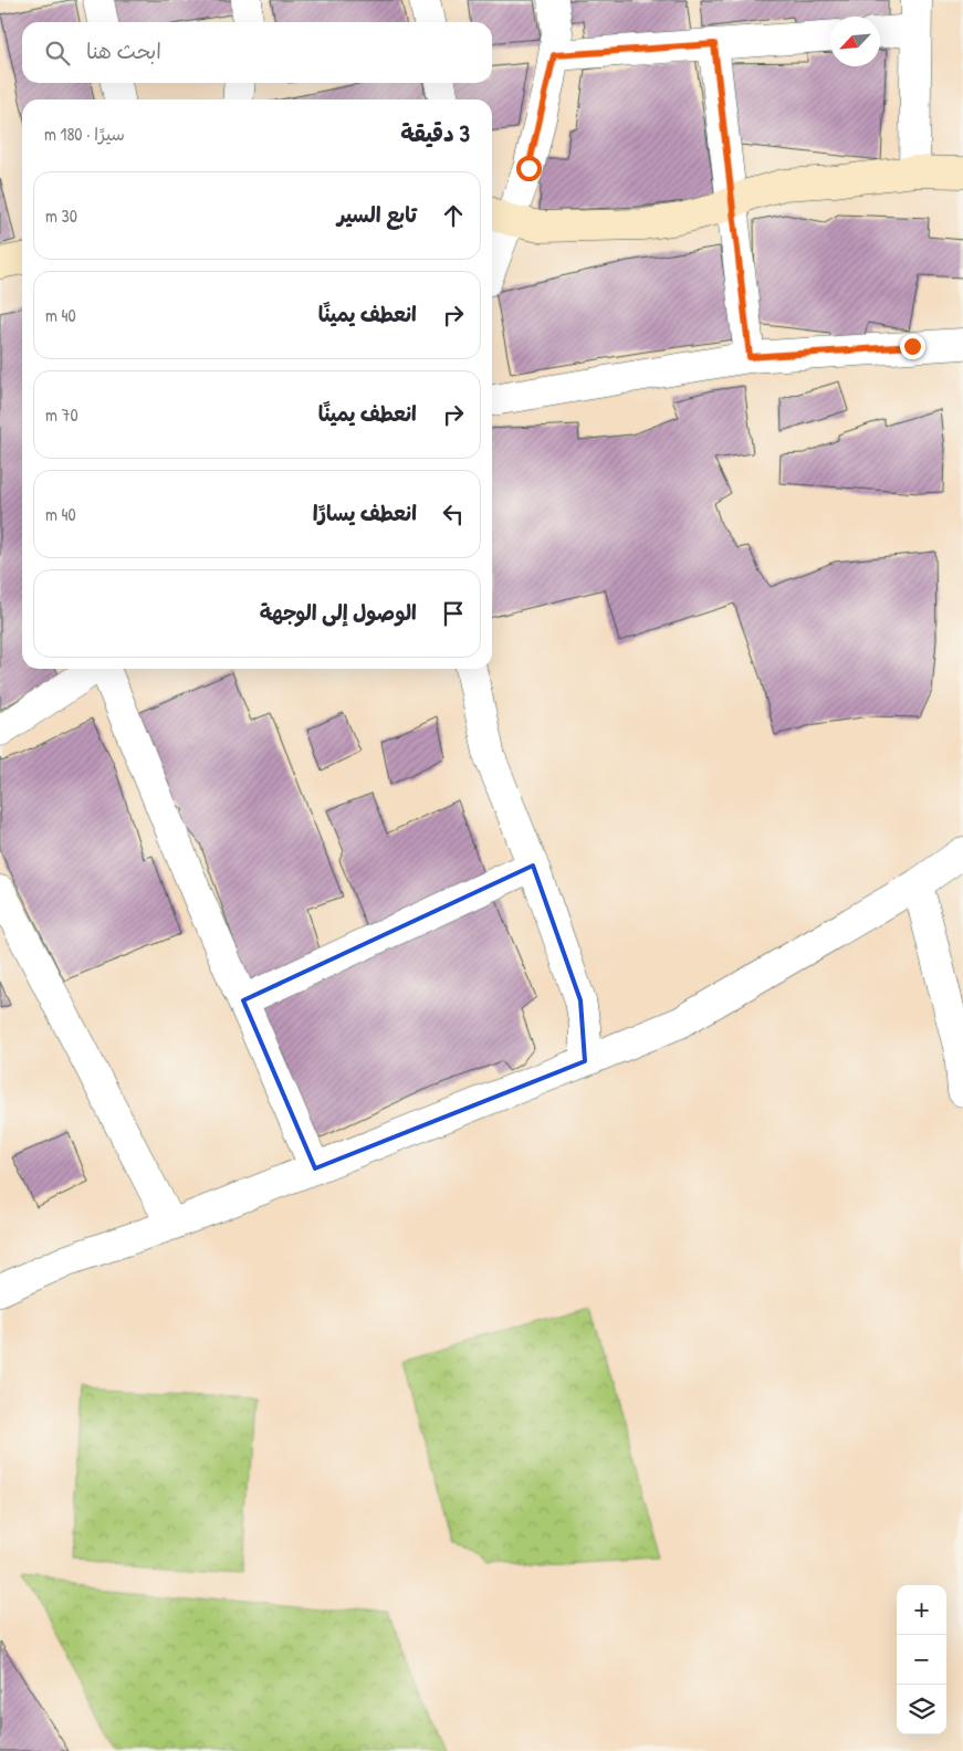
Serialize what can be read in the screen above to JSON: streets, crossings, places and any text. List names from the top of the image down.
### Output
{
  "north": "bottom left",
  "page": {
    "search": "ابحث هنا",
    "heading": ["3 دقيقة", "سيرًا · 180 m"],
    "list": [
      ["تابع السير", "30 m"],
      ["انعطف يمينًا", "40 m"],
      ["انعطف يمينًا", "70 m"],
      ["انعطف يسارًا", "40 m"],
      "الوصول إلى الوجهة"
    ],
    "map_buttons": ["+", "−"]
  }
}
